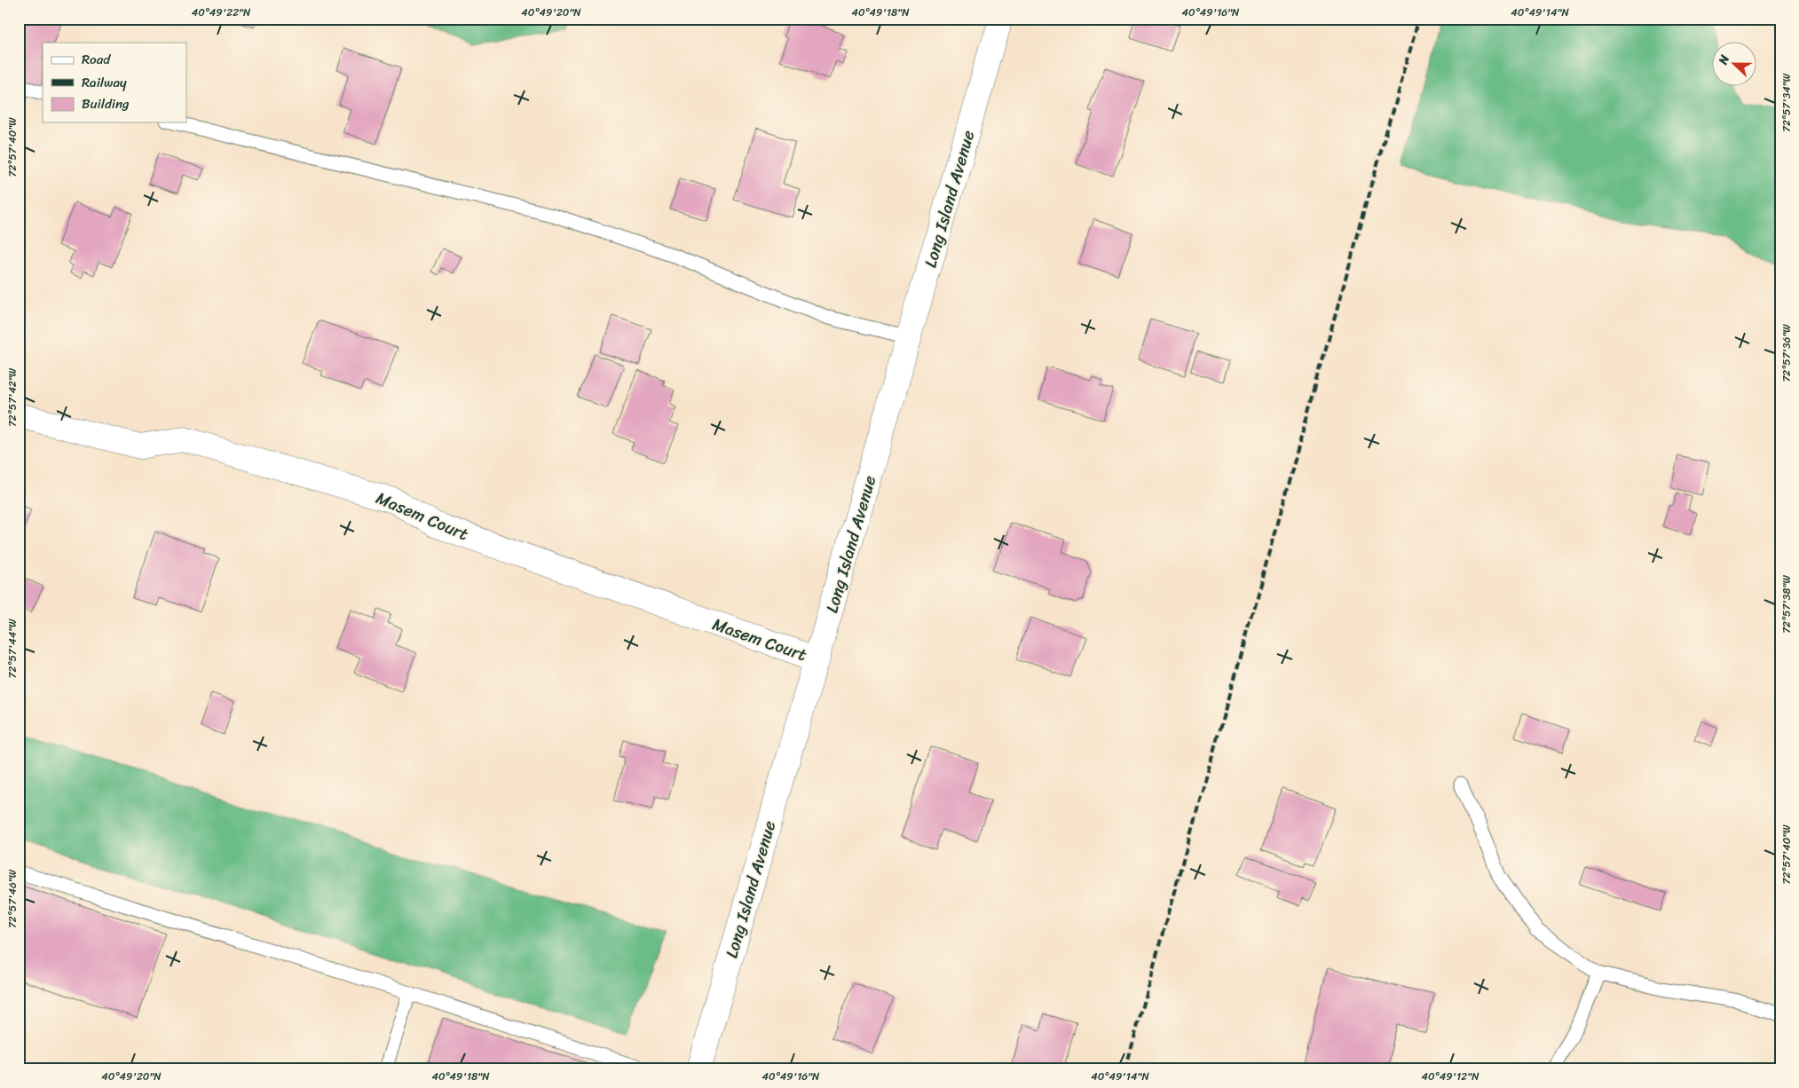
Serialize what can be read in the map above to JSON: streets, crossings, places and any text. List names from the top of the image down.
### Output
{
  "streets": {
    "street": ["Long Island Avenue", "Masem Court"]
  },
  "crossings": [
    ["Long Island Avenue", "Masem Court"]
  ],
  "legend": ["Road", "Railway", "Building"],
  "north": "left",
  "coordinates": [
    "40°49'22\"N",
    "40°49'20\"N",
    "40°49'18\"N",
    "40°49'16\"N",
    "40°49'14\"N",
    "72°57'34\"W",
    "72°57'40\"W",
    "72°57'36\"W",
    "72°57'42\"W",
    "72°57'38\"W",
    "72°57'44\"W",
    "72°57'46\"W",
    "40°49'12\"N"
  ]
}
